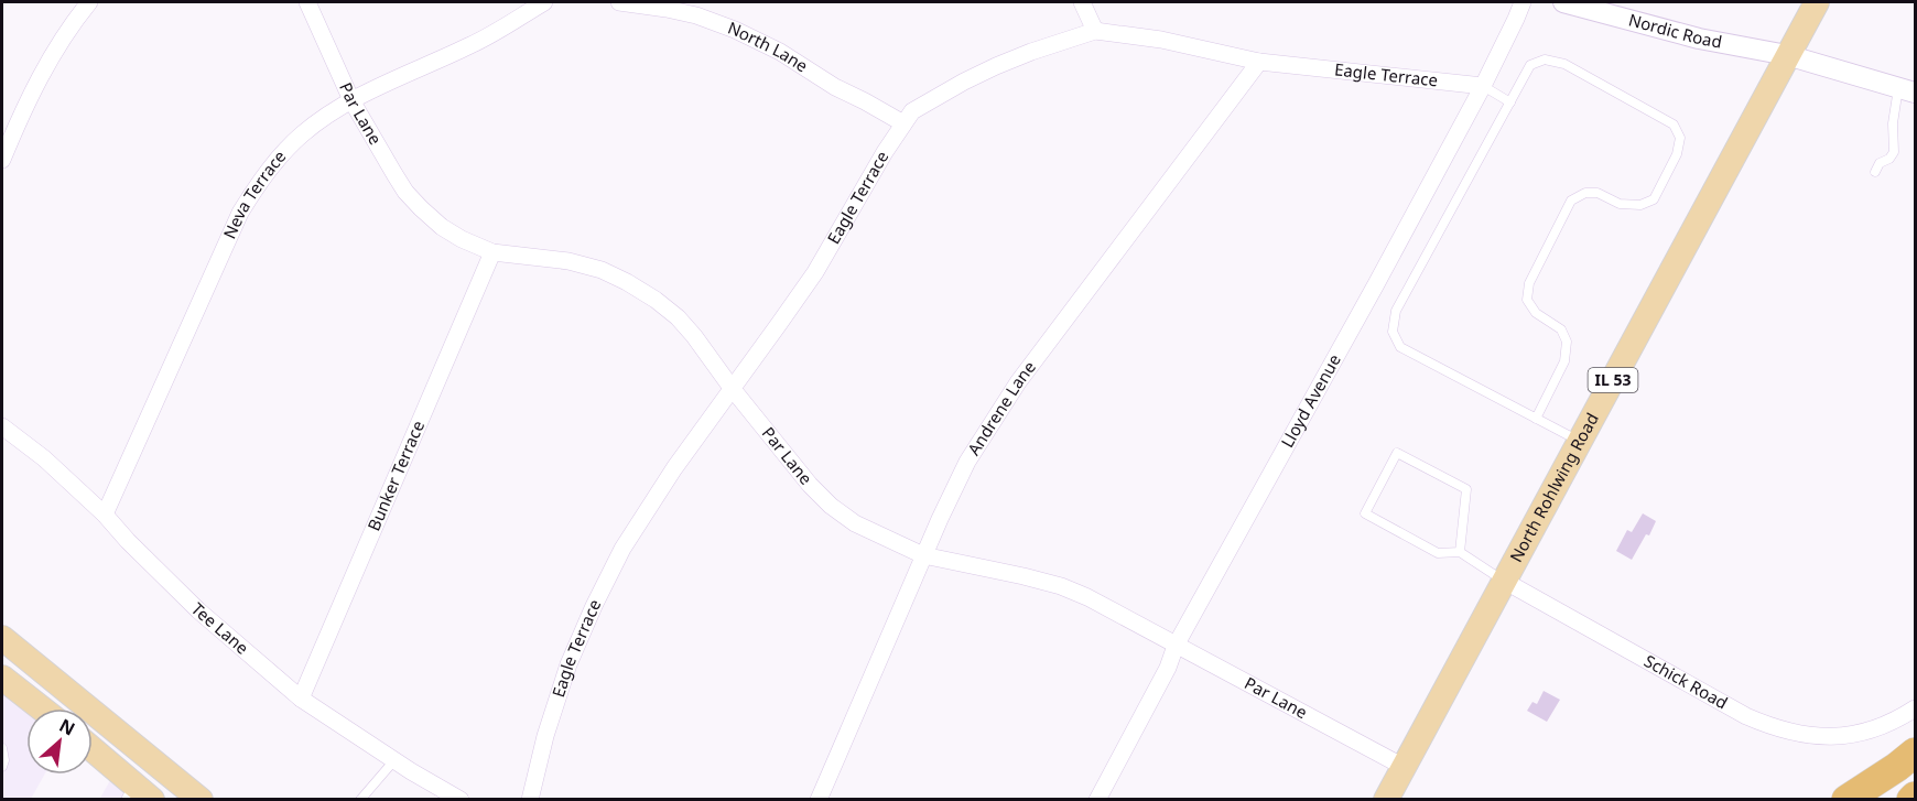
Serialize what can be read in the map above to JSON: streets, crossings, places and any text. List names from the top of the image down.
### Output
{
  "streets": {
    "main road": ["IL 53", "North Rohlwing Road"],
    "street": [
      "Nordic Road",
      "North Lane",
      "Eagle Terrace",
      "Par Lane",
      "Neva Terrace",
      "Lloyd Avenue",
      "Andrene Lane",
      "Bunker Terrace",
      "Tee Lane",
      "Schick Road"
    ]
  },
  "crossings": [
    ["Nordic Road", "North Rohlwing Road"],
    ["North Lane", "Eagle Terrace"],
    ["Eagle Terrace", "Par Lane"],
    ["Eagle Terrace", "Lloyd Avenue"],
    ["Eagle Terrace", "Andrene Lane"],
    ["Par Lane", "Neva Terrace"],
    ["Par Lane", "Lloyd Avenue"],
    ["Par Lane", "Andrene Lane"],
    ["Par Lane", "Bunker Terrace"],
    ["Par Lane", "North Rohlwing Road"],
    ["Neva Terrace", "Tee Lane"],
    ["Bunker Terrace", "Tee Lane"],
    ["North Rohlwing Road", "Schick Road"]
  ],
  "north": "top right"
}
